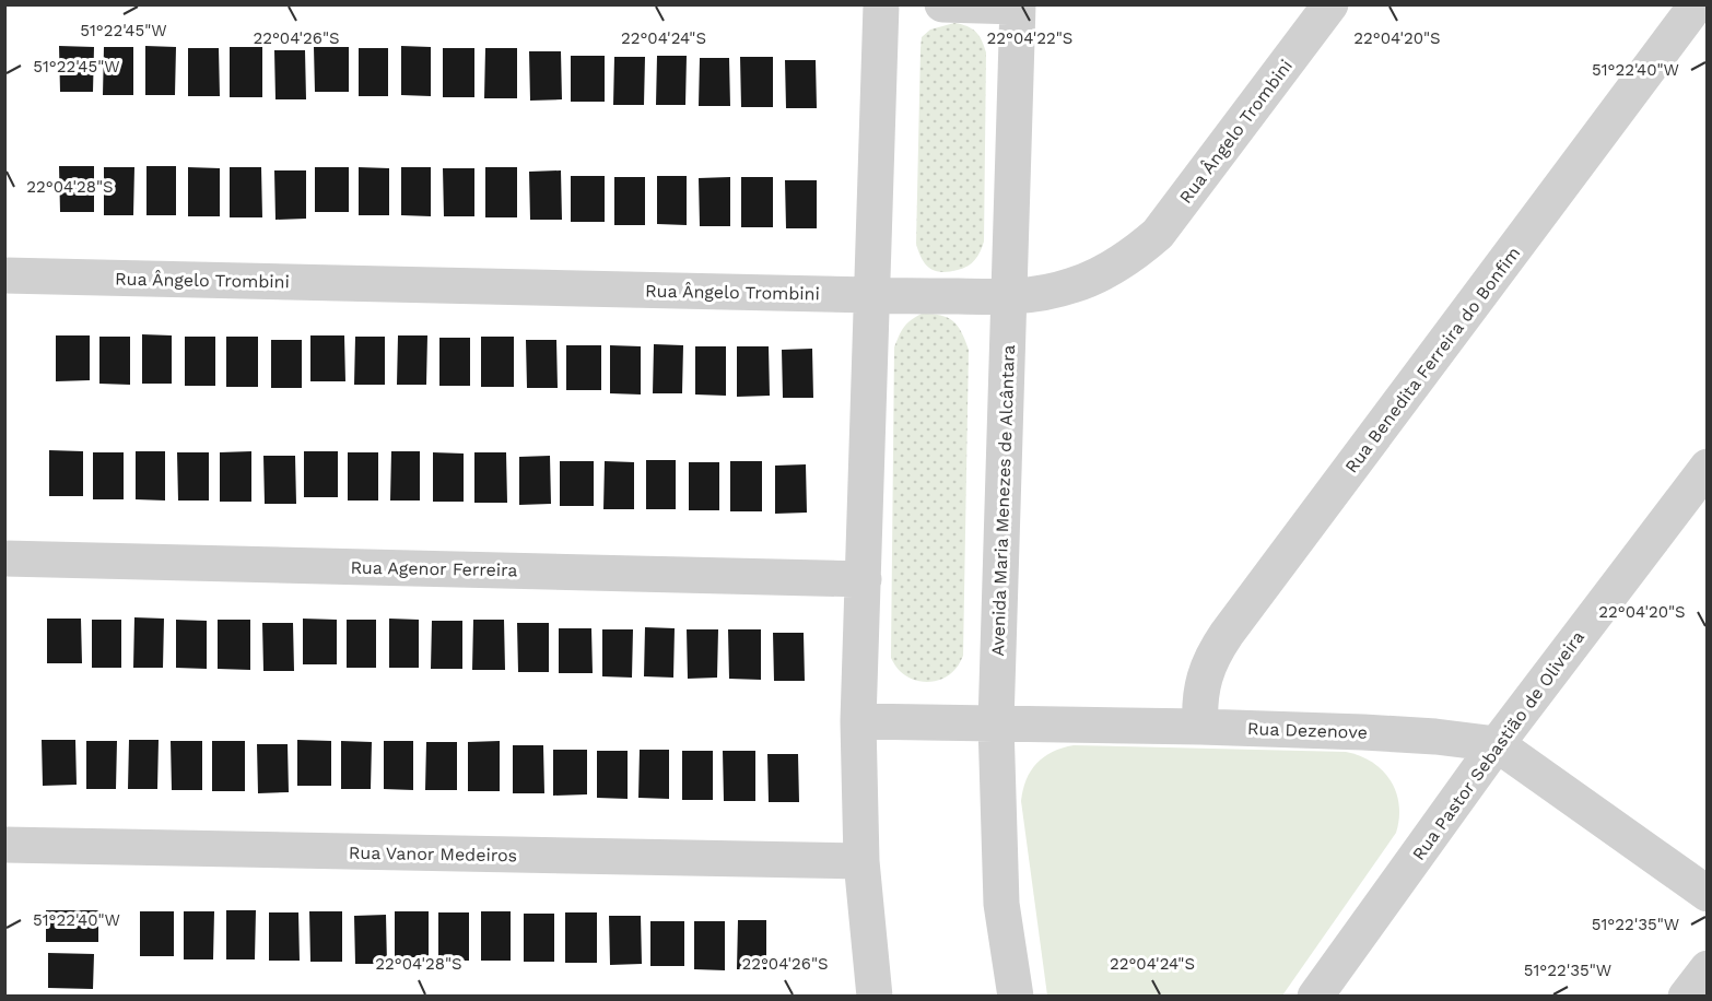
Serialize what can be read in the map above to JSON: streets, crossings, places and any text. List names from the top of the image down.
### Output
{
  "streets": {
    "street": [
      "Rua Ângelo Trombini",
      "Rua Benedita Ferreira do Bonfim",
      "Avenida Maria Menezes de Alcântara",
      "Rua Agenor Ferreira",
      "Rua Dezenove",
      "Rua Pastor Sebastião de Oliveira",
      "Rua Vanor Medeiros"
    ]
  },
  "crossings": [
    ["Rua Ângelo Trombini", "Avenida Maria Menezes de Alcântara"],
    ["Rua Benedita Ferreira do Bonfim", "Rua Dezenove"],
    ["Avenida Maria Menezes de Alcântara", "Rua Dezenove"],
    ["Rua Dezenove", "Rua Pastor Sebastião de Oliveira"]
  ],
  "coordinates": [
    "51°22'45\"W",
    "22°04'26\"S",
    "22°04'24\"S",
    "22°04'22\"S",
    "22°04'20\"S",
    "51°22'40\"W",
    "22°04'28\"S",
    "51°22'35\"W"
  ]
}
